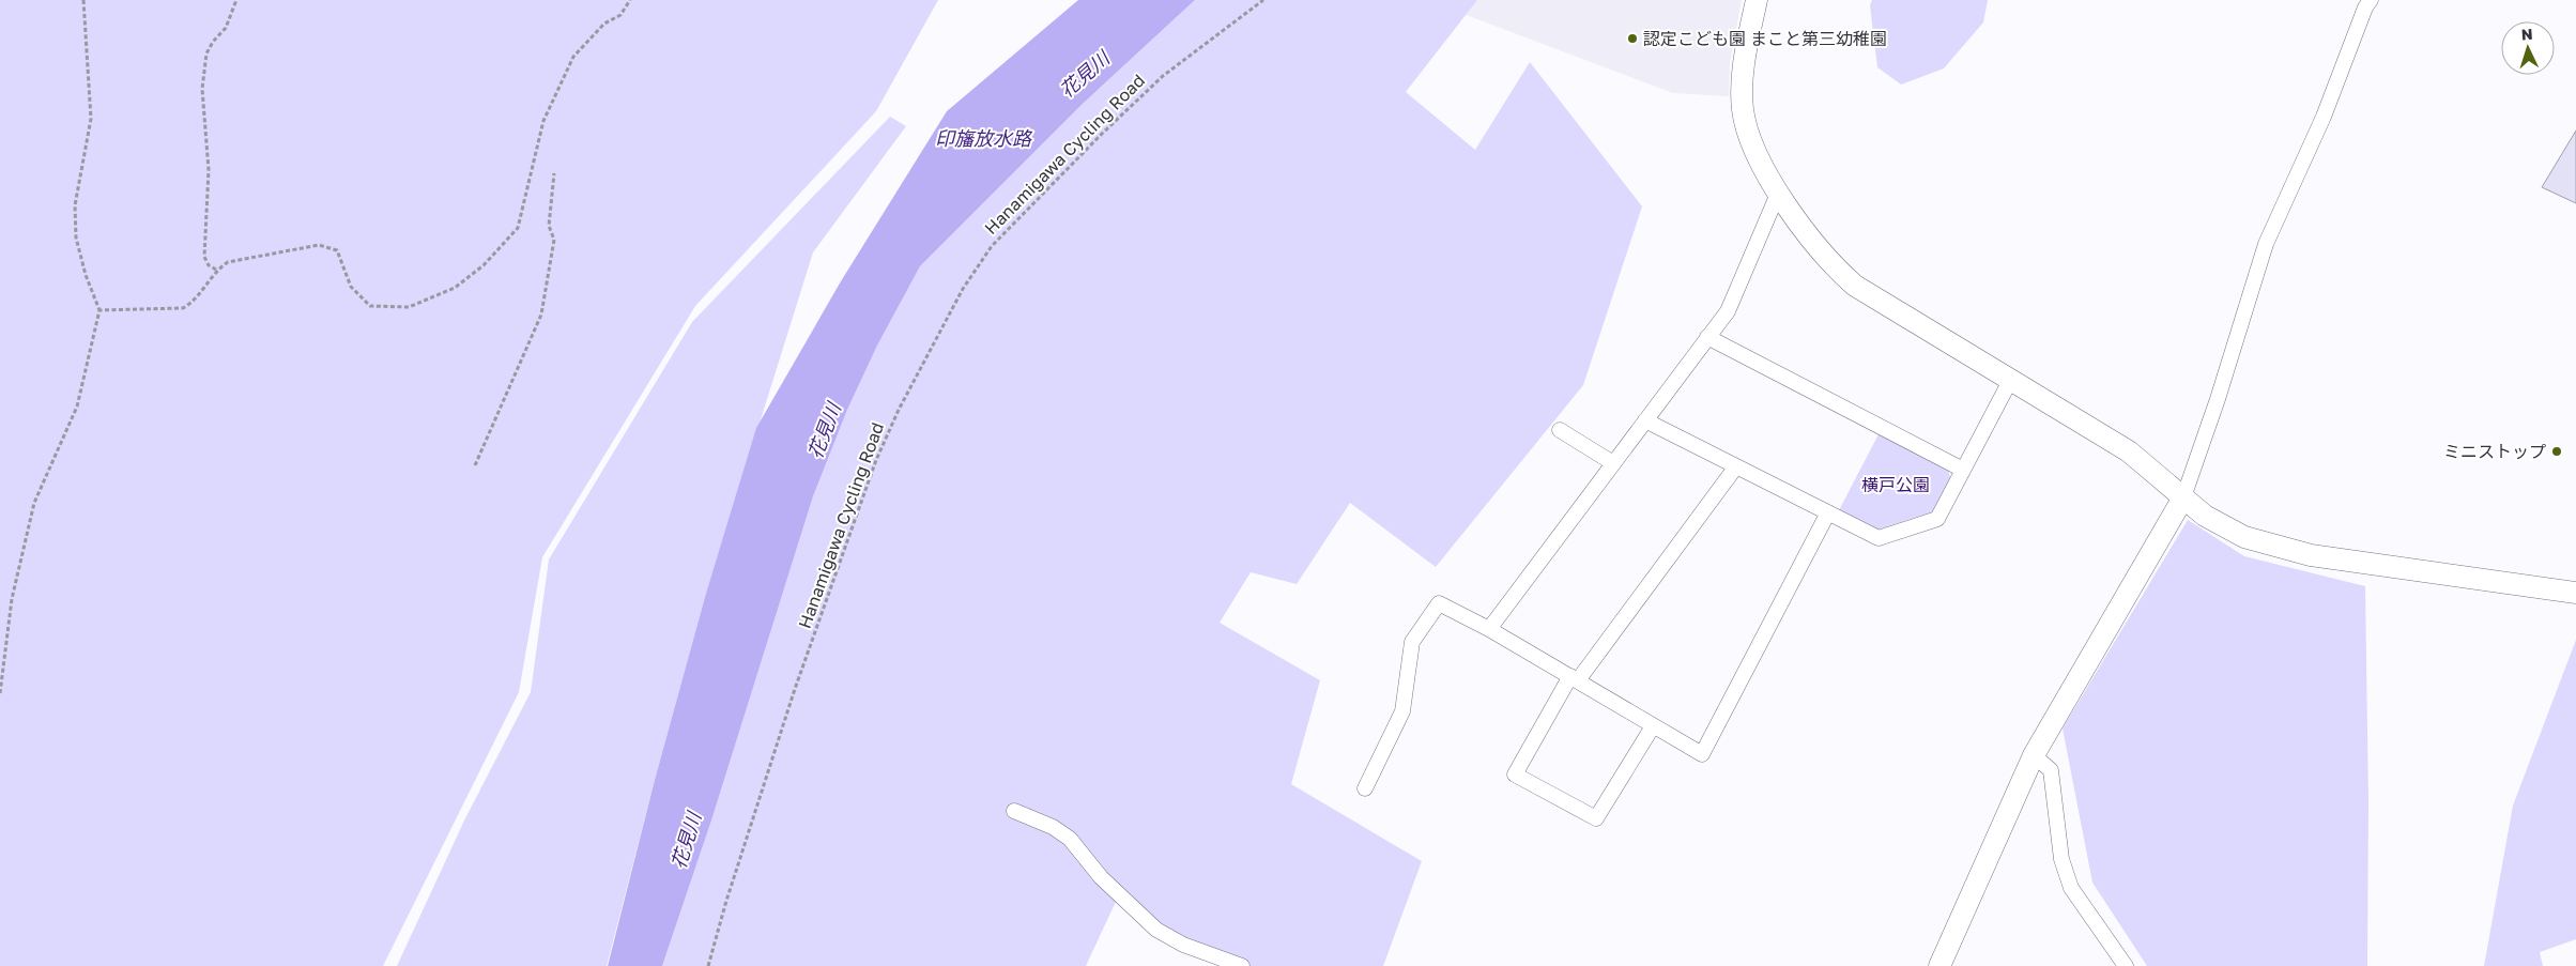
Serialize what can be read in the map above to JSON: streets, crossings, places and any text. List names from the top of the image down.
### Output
{
  "streets": {
    "path": ["Hanamigawa Cycling Road"]
  },
  "water": ["花見川", "印旛放水路"],
  "parks": ["横戸公園"],
  "places": ["認定こども園 まこと第三幼稚園", "ミニストップ"],
  "north": "top"
}
